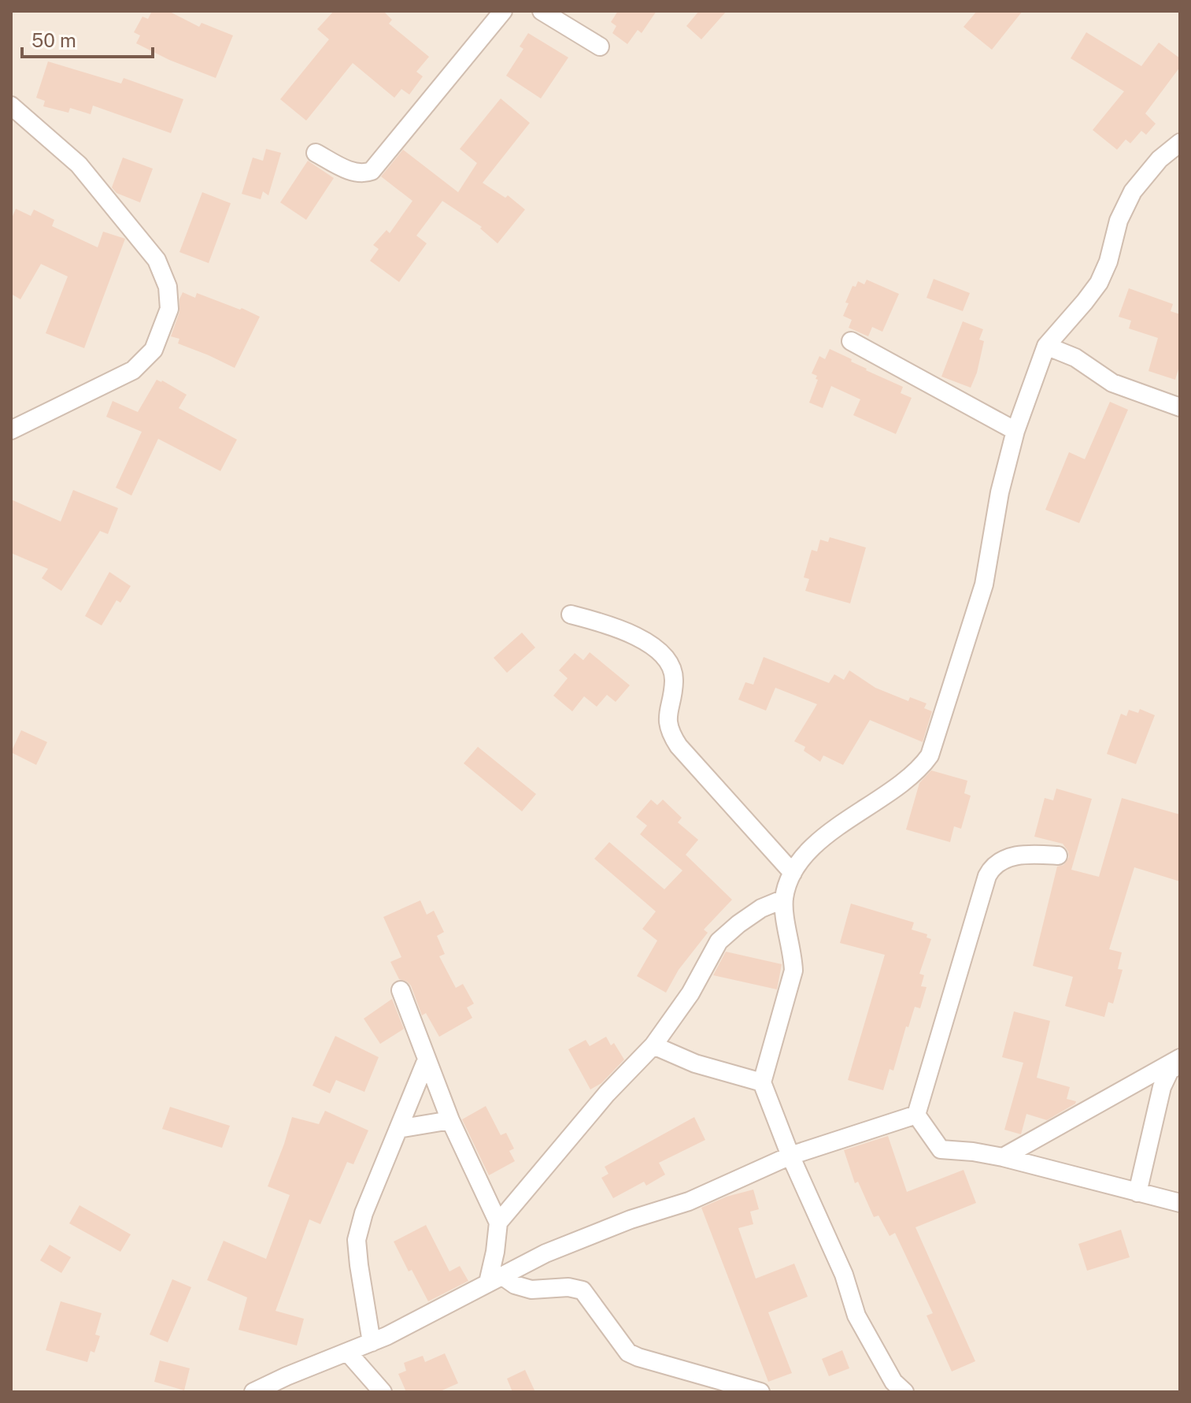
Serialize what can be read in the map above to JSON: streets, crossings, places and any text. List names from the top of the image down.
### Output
{
  "scale_bar": "50 m"
}
